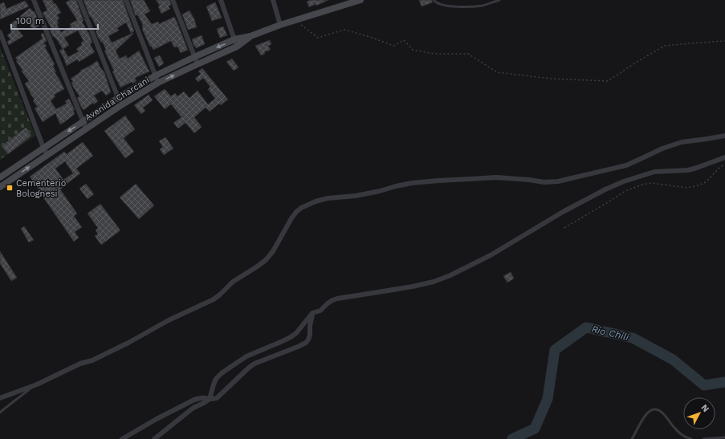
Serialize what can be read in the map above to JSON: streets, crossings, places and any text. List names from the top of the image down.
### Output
{
  "streets": {
    "main road": ["Avenida Charcani"]
  },
  "water": ["Río Chili"],
  "places": {
    "transit": ["Cementerio Bolognesi"]
  },
  "scale_bar": "100 m",
  "north": "top right"
}
